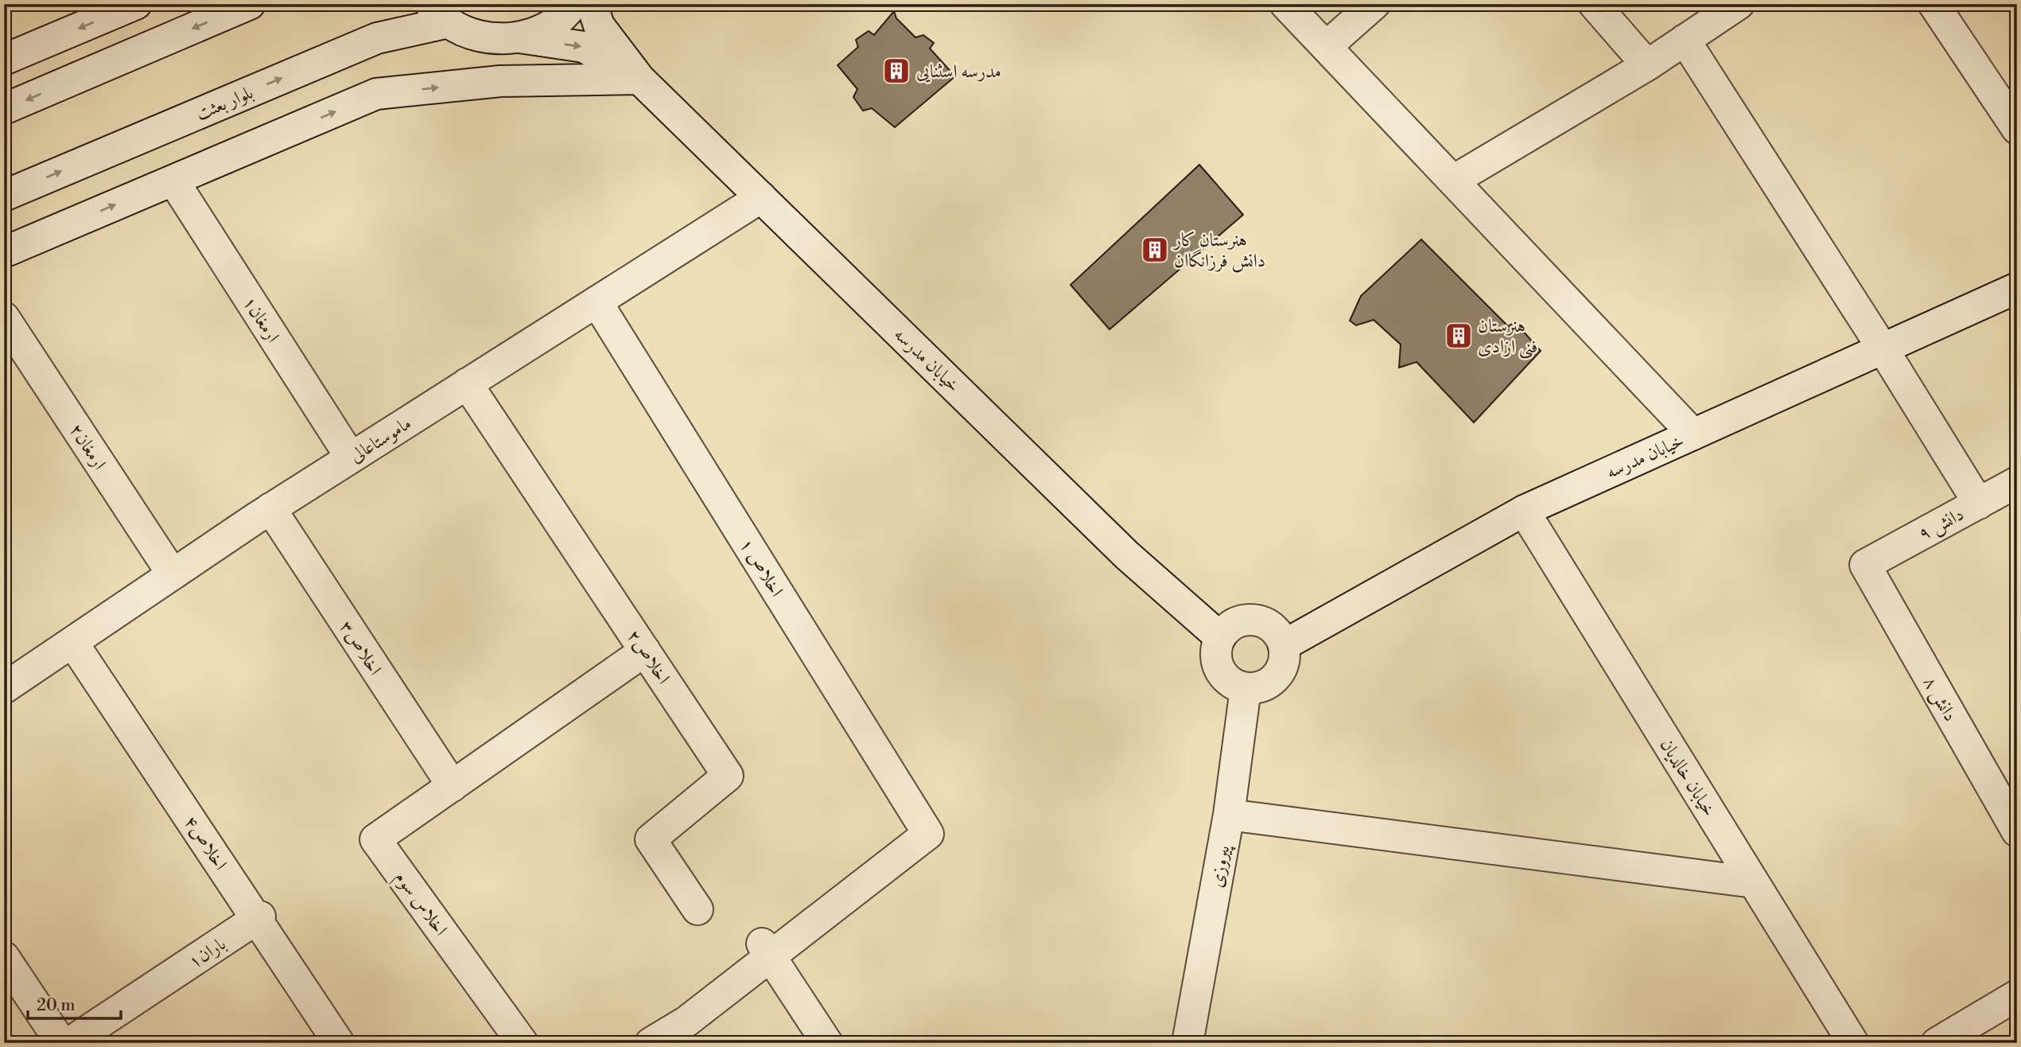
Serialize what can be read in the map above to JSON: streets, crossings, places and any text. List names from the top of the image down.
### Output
{
  "streets": {
    "street": [
      "بلوار بعثت",
      "ارمغان۱",
      "خیابان مدرسه",
      "ماموستاعالی",
      "ارمغان۲",
      "دانش ۹",
      "اخلاص ۱",
      "اخلاص۳",
      "اخلاص۲",
      "دانش ۸",
      "خیابان خالدیان",
      "اخلاص۴",
      "پیروزی",
      "اخلاس سوم",
      "باران۱"
    ]
  },
  "crossings": [
    ["ارمغان۱", "ماموستاعالی"],
    ["خیابان مدرسه", "ماموستاعالی"],
    ["خیابان مدرسه", "خیابان خالدیان"],
    ["خیابان مدرسه", "پیروزی"],
    ["ماموستاعالی", "ارمغان۲"],
    ["ماموستاعالی", "اخلاص ۱"],
    ["ماموستاعالی", "اخلاص۳"],
    ["ماموستاعالی", "اخلاص۲"],
    ["ماموستاعالی", "اخلاص۴"],
    ["دانش ۹", "دانش ۸"],
    ["اخلاص۳", "اخلاس سوم"],
    ["اخلاص۴", "باران۱"]
  ],
  "places": {
    "building": ["مدرسه اسثنایی", "هنرستان کار دانش فرزانگاان", "هنرستان فنی ازادی"]
  },
  "scale_bar": "20 m"
}
